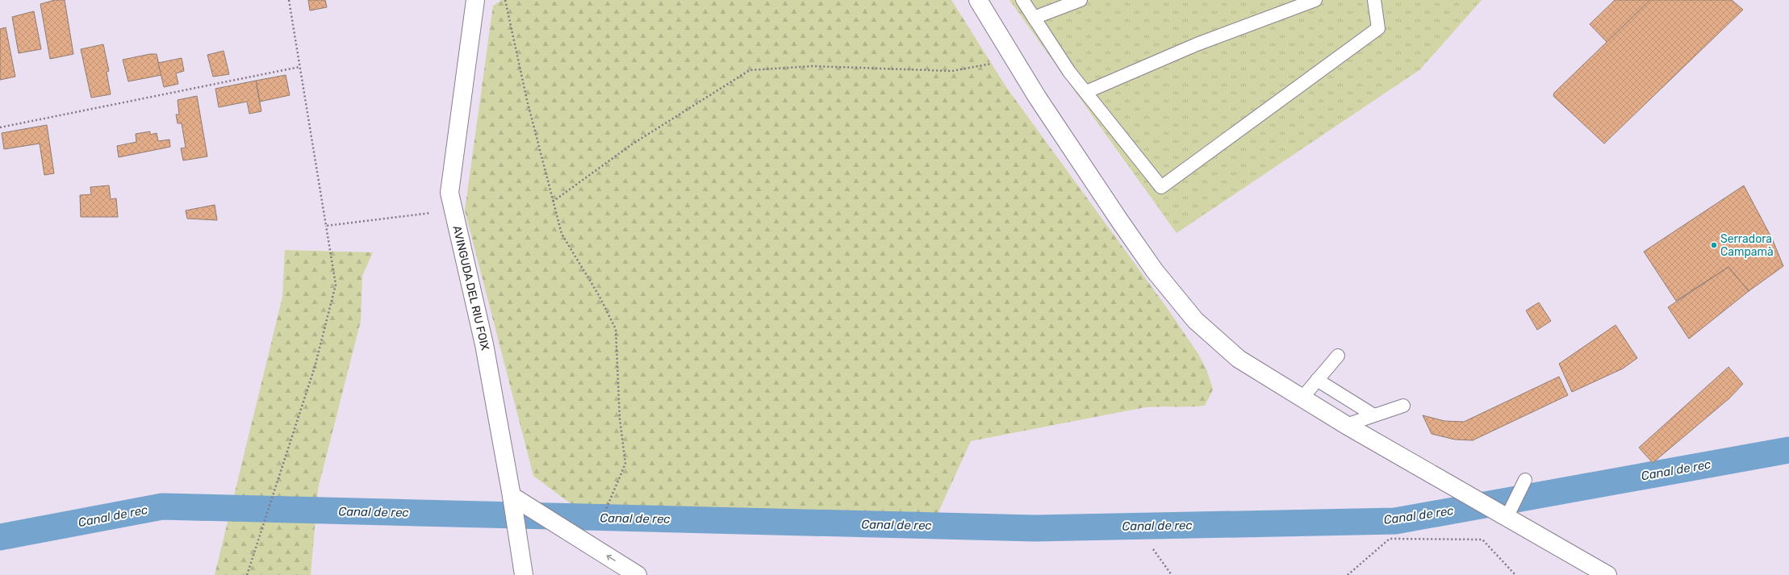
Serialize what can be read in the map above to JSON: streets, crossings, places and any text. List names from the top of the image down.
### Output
{
  "streets": {
    "street": ["AVINGUDA DEL RIU FOIX"]
  },
  "water": ["Canal de rec"],
  "places": ["Serradora Campamà"]
}
